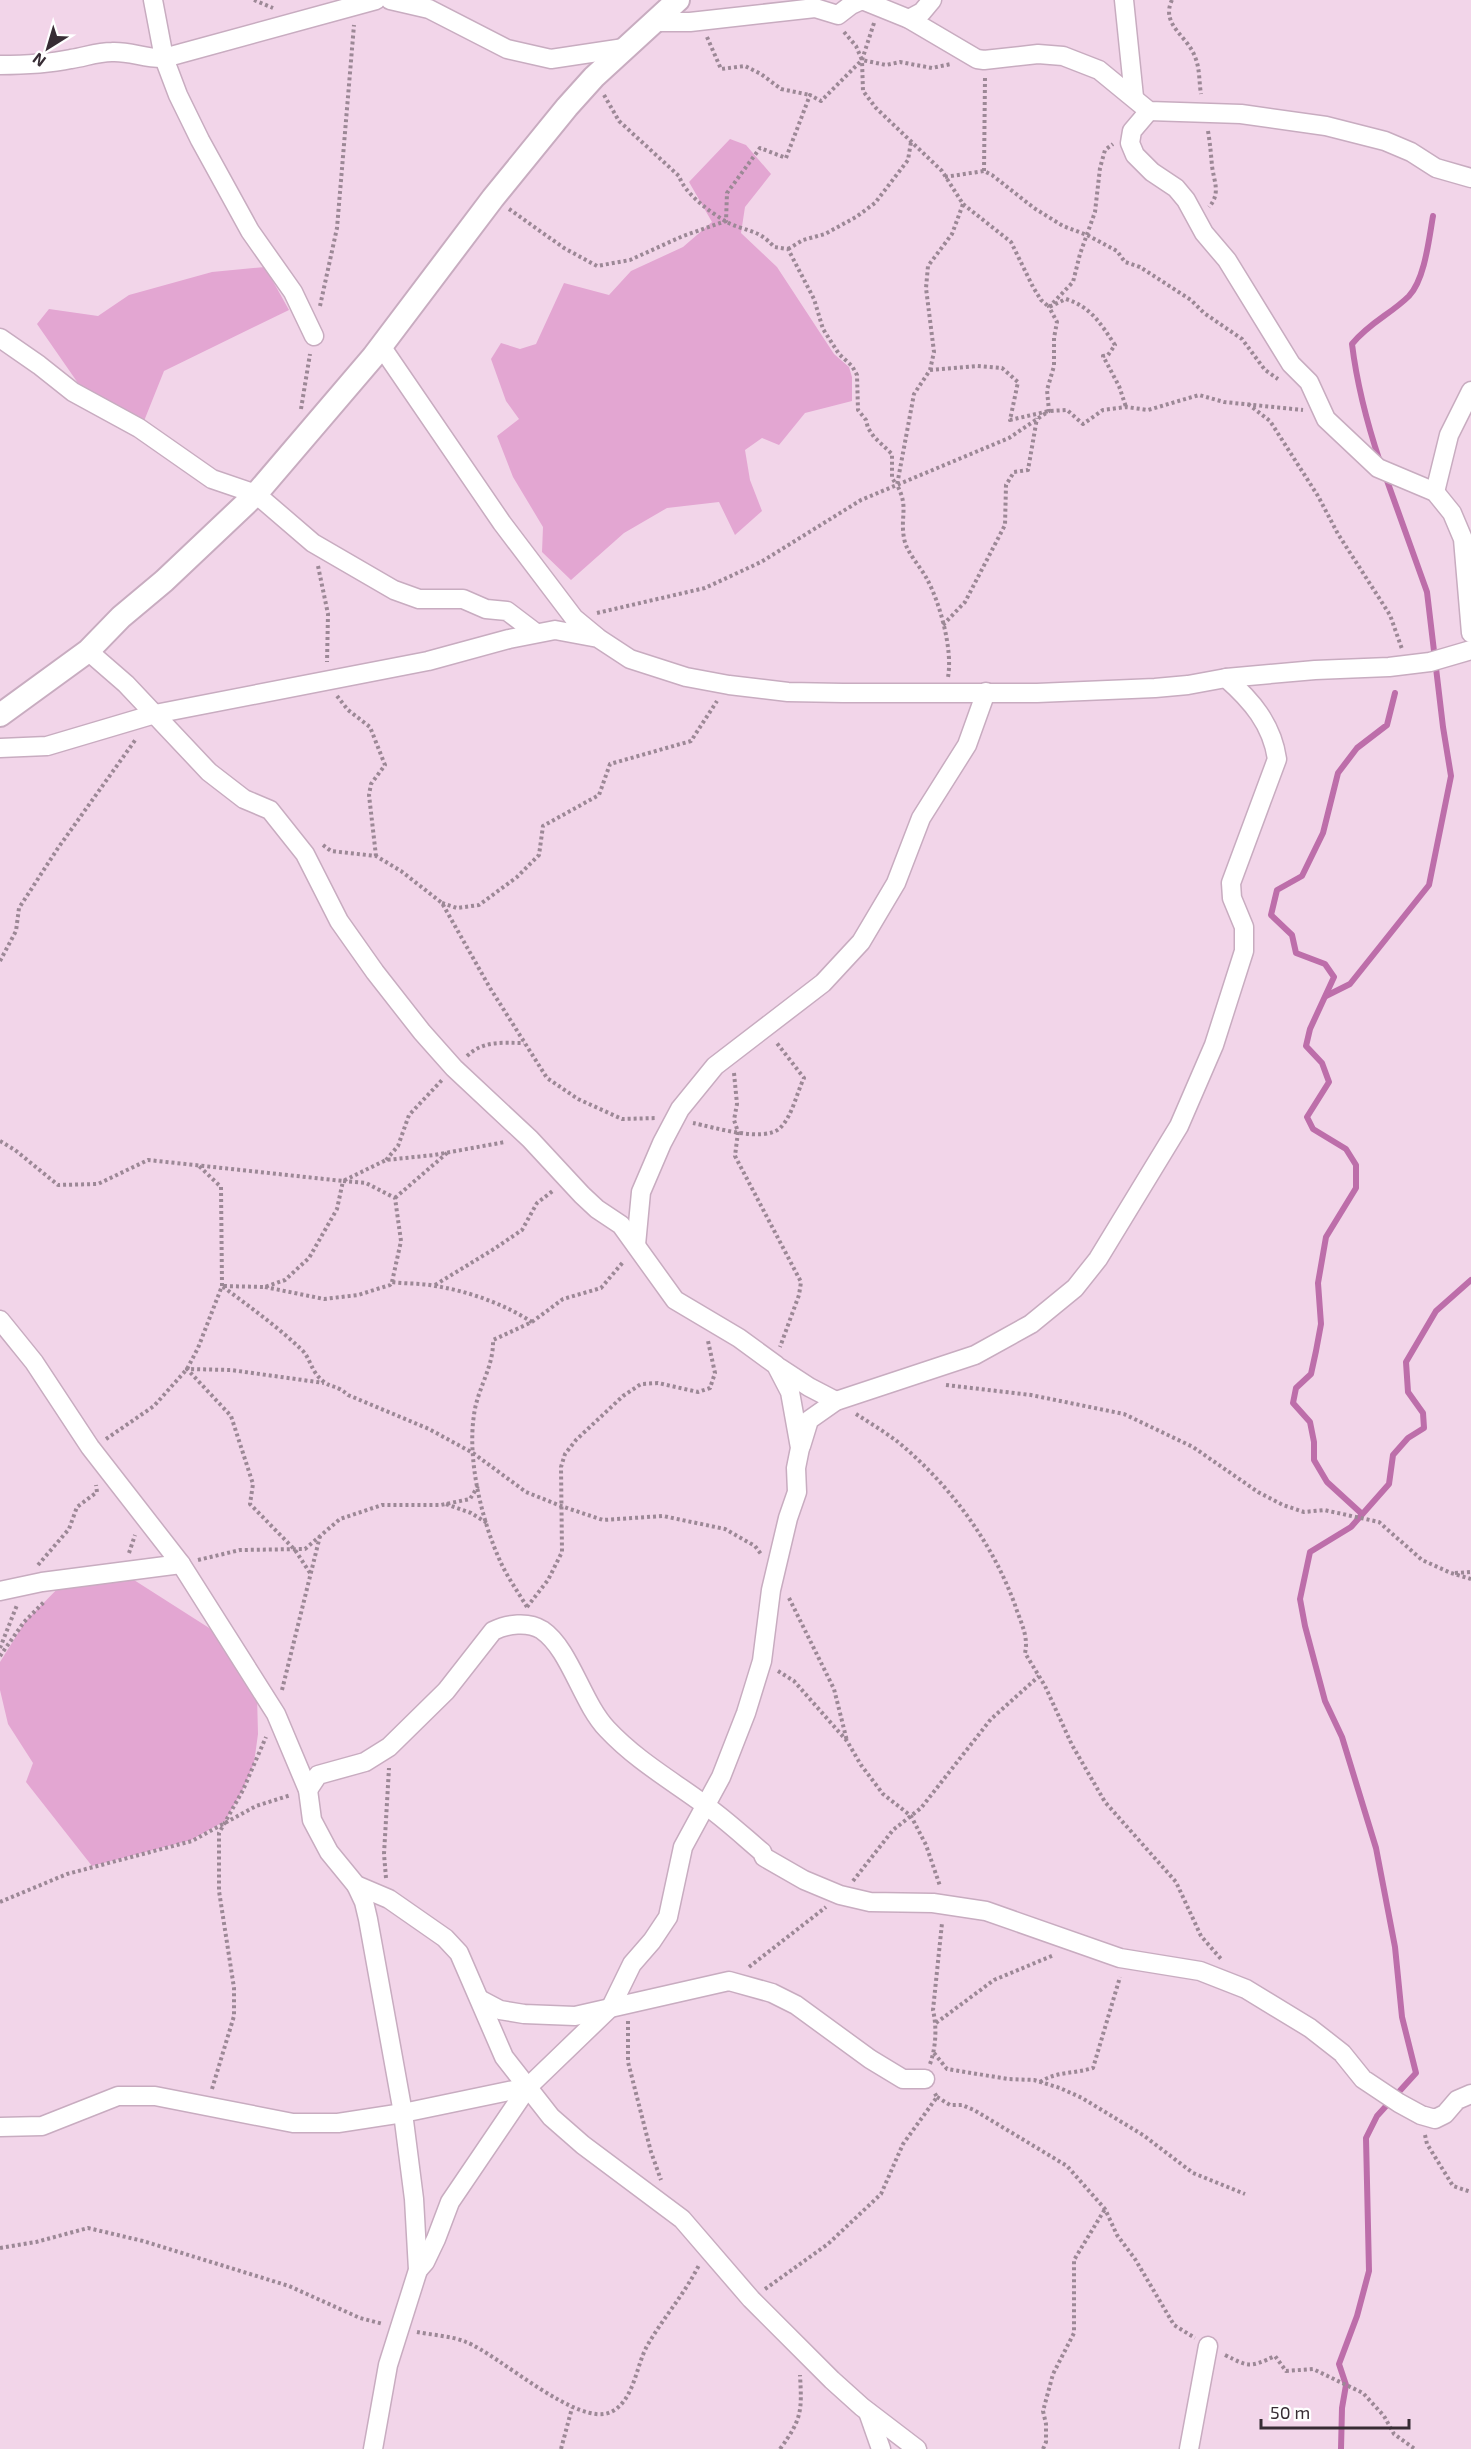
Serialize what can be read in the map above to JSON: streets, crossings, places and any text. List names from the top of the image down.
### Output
{
  "scale_bar": "50 m",
  "north": "bottom left"
}
